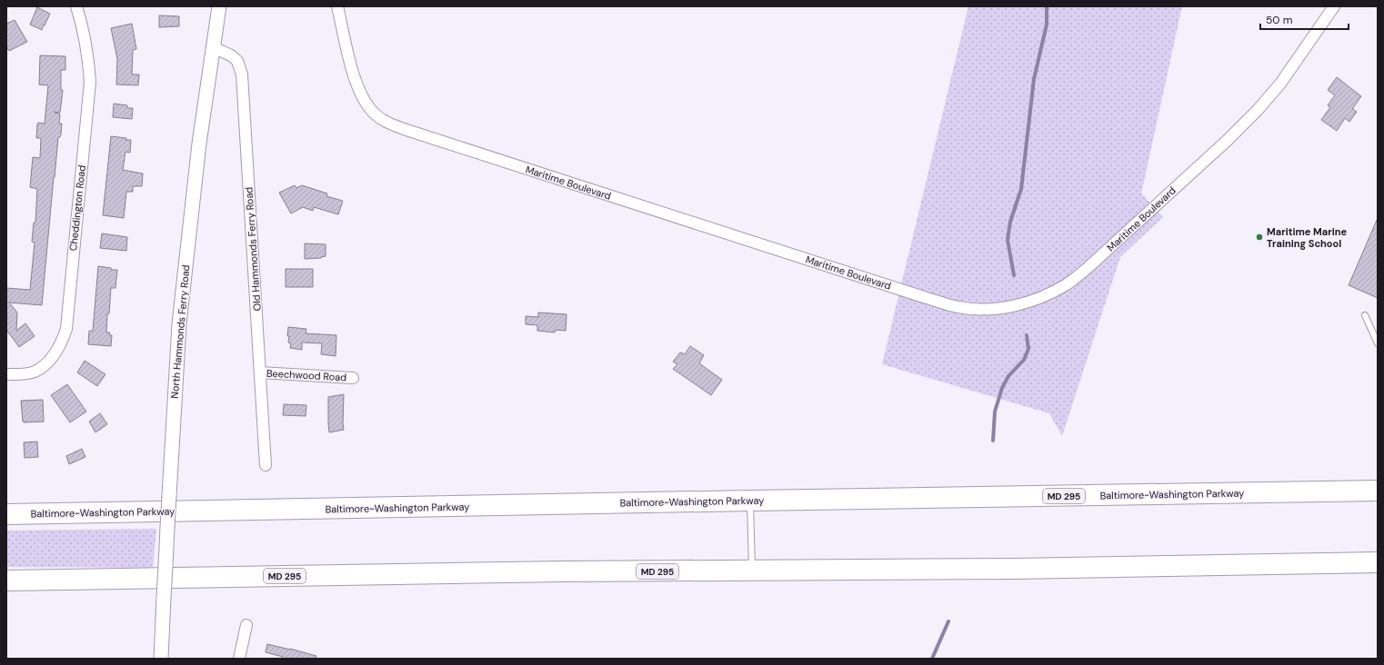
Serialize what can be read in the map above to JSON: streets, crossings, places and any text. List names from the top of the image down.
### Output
{
  "streets": {
    "highway": ["Baltimore-Washington Parkway", "MD 295"],
    "street": [
      "Maritime Boulevard",
      "Cheddington Road",
      "Old Hammonds Ferry Road",
      "North Hammonds Ferry Road",
      "Beechwood Road"
    ]
  },
  "crossings": [
    ["Old Hammonds Ferry Road", "North Hammonds Ferry Road"],
    ["Old Hammonds Ferry Road", "Beechwood Road"]
  ],
  "places": ["Maritime Marine Training School"],
  "scale_bar": "50 m"
}
